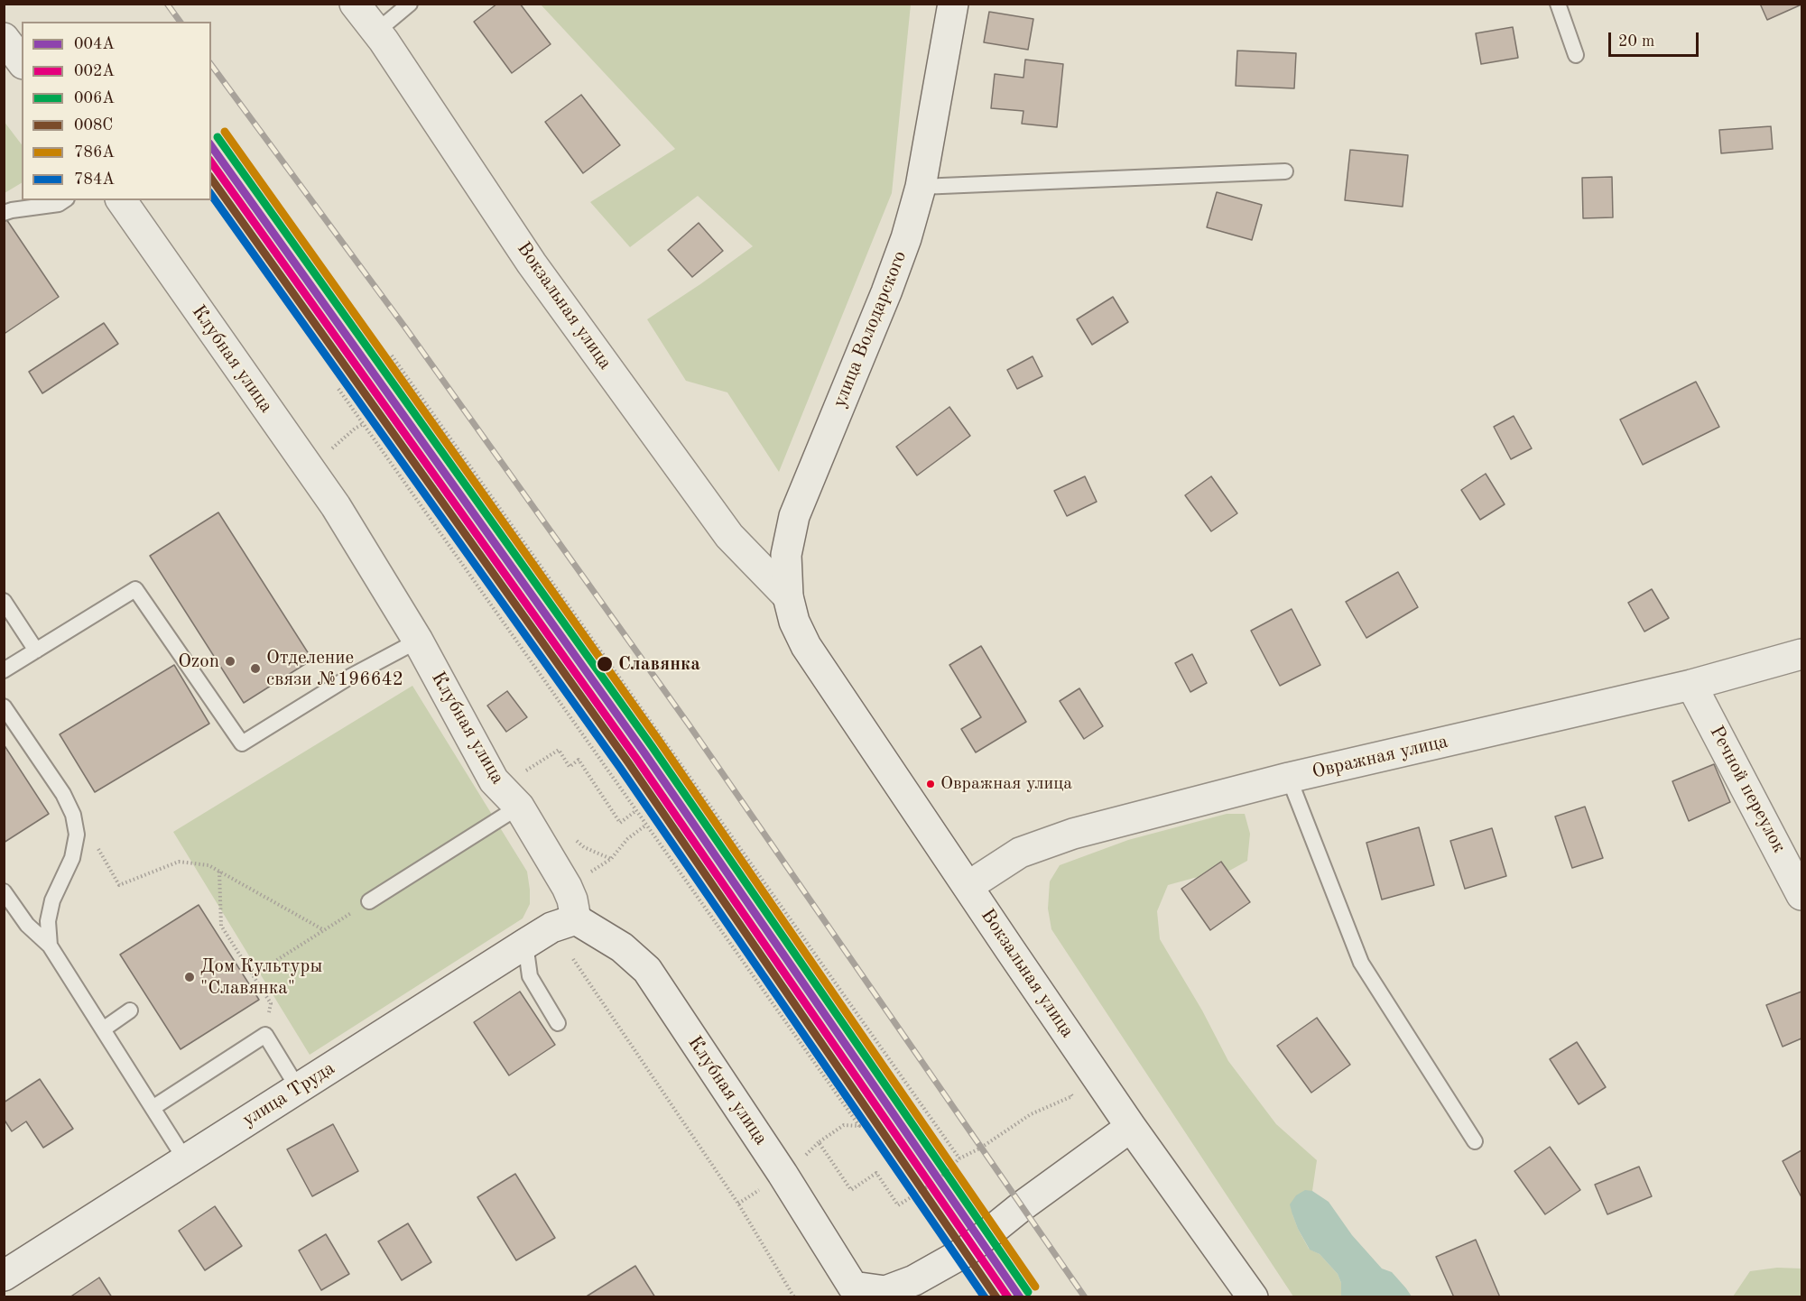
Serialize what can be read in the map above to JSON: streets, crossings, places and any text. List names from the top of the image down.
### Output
{
  "streets": {
    "street": [
      "Вокзальная улица",
      "улица Володарского",
      "Клубная улица",
      "Овражная улица",
      "Речной переулок",
      "улица Труда"
    ]
  },
  "crossings": [
    ["Вокзальная улица", "улица Володарского"],
    ["Вокзальная улица", "Овражная улица"],
    ["Клубная улица", "улица Труда"],
    ["Овражная улица", "Речной переулок"]
  ],
  "places": [
    "Ozon",
    "Славянка",
    "Отделение связи №196642",
    "Овражная улица",
    "Дом Культуры \"Славянка\""
  ],
  "lines": [
    "transit line 786А",
    "transit line 006А",
    "transit line 004А",
    "transit line 002А",
    "transit line 008С",
    "transit line 784А"
  ],
  "legend": [
    "004А",
    "002А",
    "006А",
    "008С",
    "786А",
    "784А"
  ],
  "scale_bar": "20 m"
}
